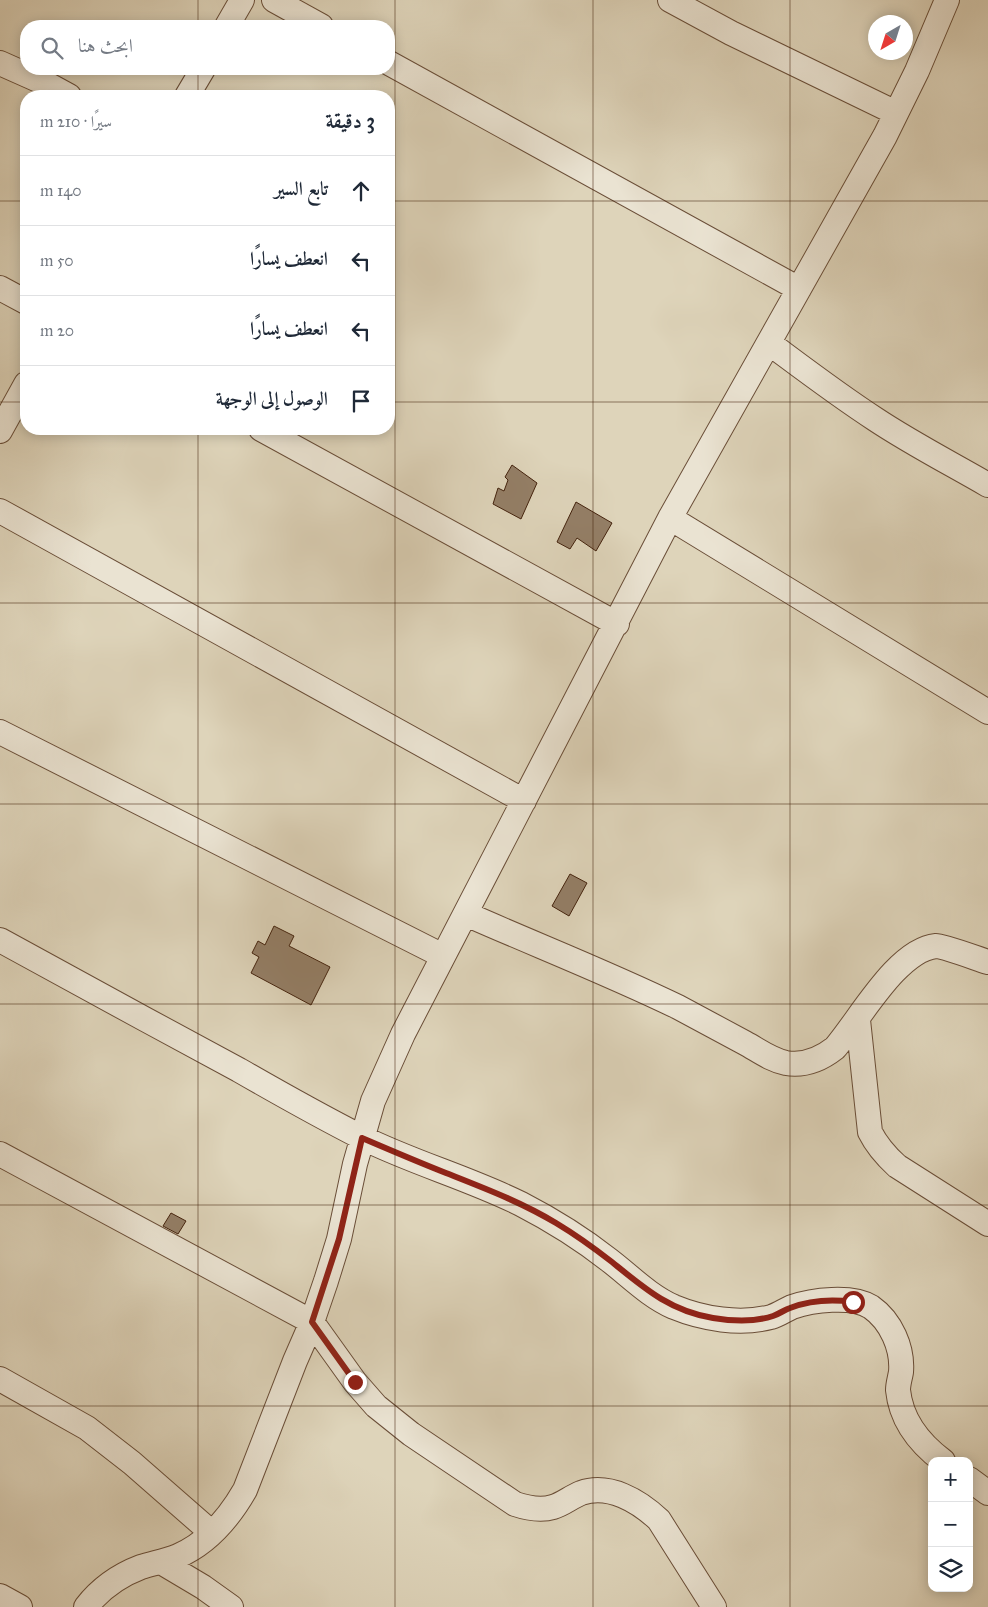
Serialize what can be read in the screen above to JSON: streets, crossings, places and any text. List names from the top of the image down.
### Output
{
  "north": "bottom left",
  "page": {
    "search": "ابحث هنا",
    "heading": ["3 دقيقة", "سيرًا · 210 m"],
    "list": [
      ["تابع السير", "140 m"],
      ["انعطف يسارًا", "50 m"],
      ["انعطف يسارًا", "20 m"],
      "الوصول إلى الوجهة"
    ],
    "map_buttons": ["+", "−"]
  }
}
